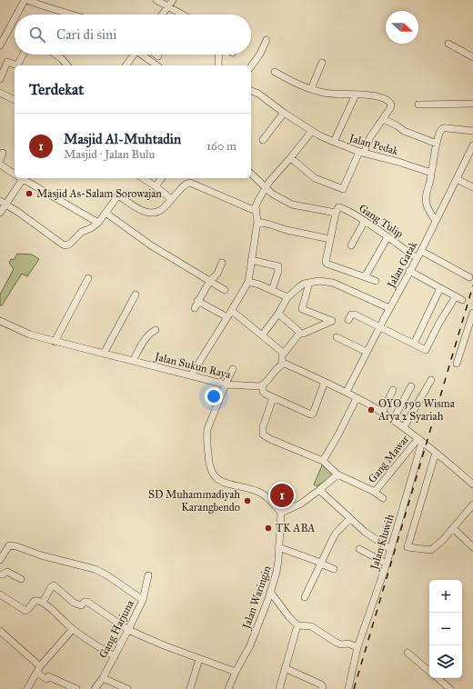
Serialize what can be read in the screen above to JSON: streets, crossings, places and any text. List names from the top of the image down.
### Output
{
  "streets": {
    "street": [
      "Jalan Pedak",
      "Gang Tulip",
      "Jalan Gatak",
      "Jalan Sukun Raya",
      "Gang Mawar",
      "Jalan Kluwih",
      "Jalan Waringin",
      "Gang Harjuna"
    ]
  },
  "crossings": [
    ["Gang Tulip", "Jalan Gatak"],
    ["Gang Mawar", "Jalan Kluwih"]
  ],
  "places": [
    "Masjid As-Salam Sorowajan",
    "OYO 590 Wisma Arya 2 Syariah",
    "SD Muhammadiyah Karangbendo",
    "TK ABA"
  ],
  "north": "right",
  "page": {
    "search": "Cari di sini",
    "heading": "Terdekat",
    "list": [
      {
        "mark": "1",
        "name": "Masjid Al-Muhtadin",
        "note": "Masjid · Jalan Bulu",
        "value": "160 m"
      }
    ],
    "pins": "1",
    "map_buttons": ["+", "−"]
  }
}
